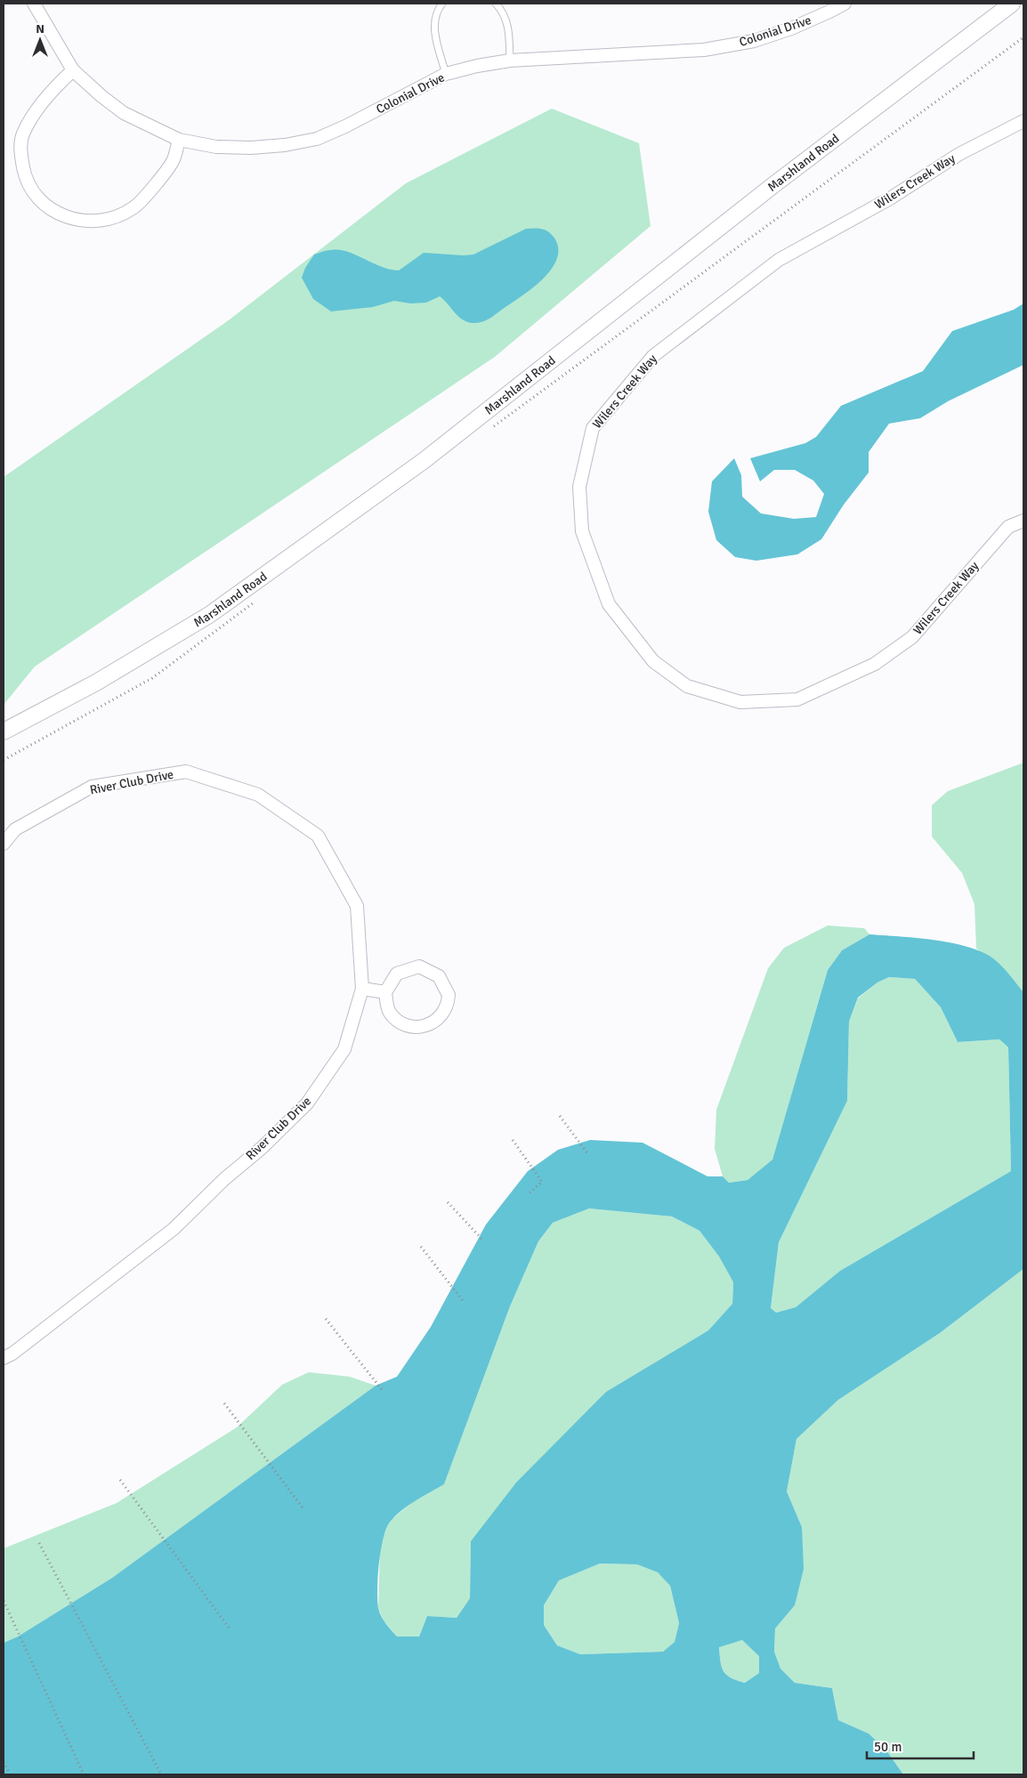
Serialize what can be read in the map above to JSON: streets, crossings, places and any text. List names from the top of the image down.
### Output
{
  "streets": {
    "street": [
      "Colonial Drive",
      "Marshland Road",
      "Wilers Creek Way",
      "River Club Drive"
    ]
  },
  "scale_bar": "50 m",
  "north": "top"
}
